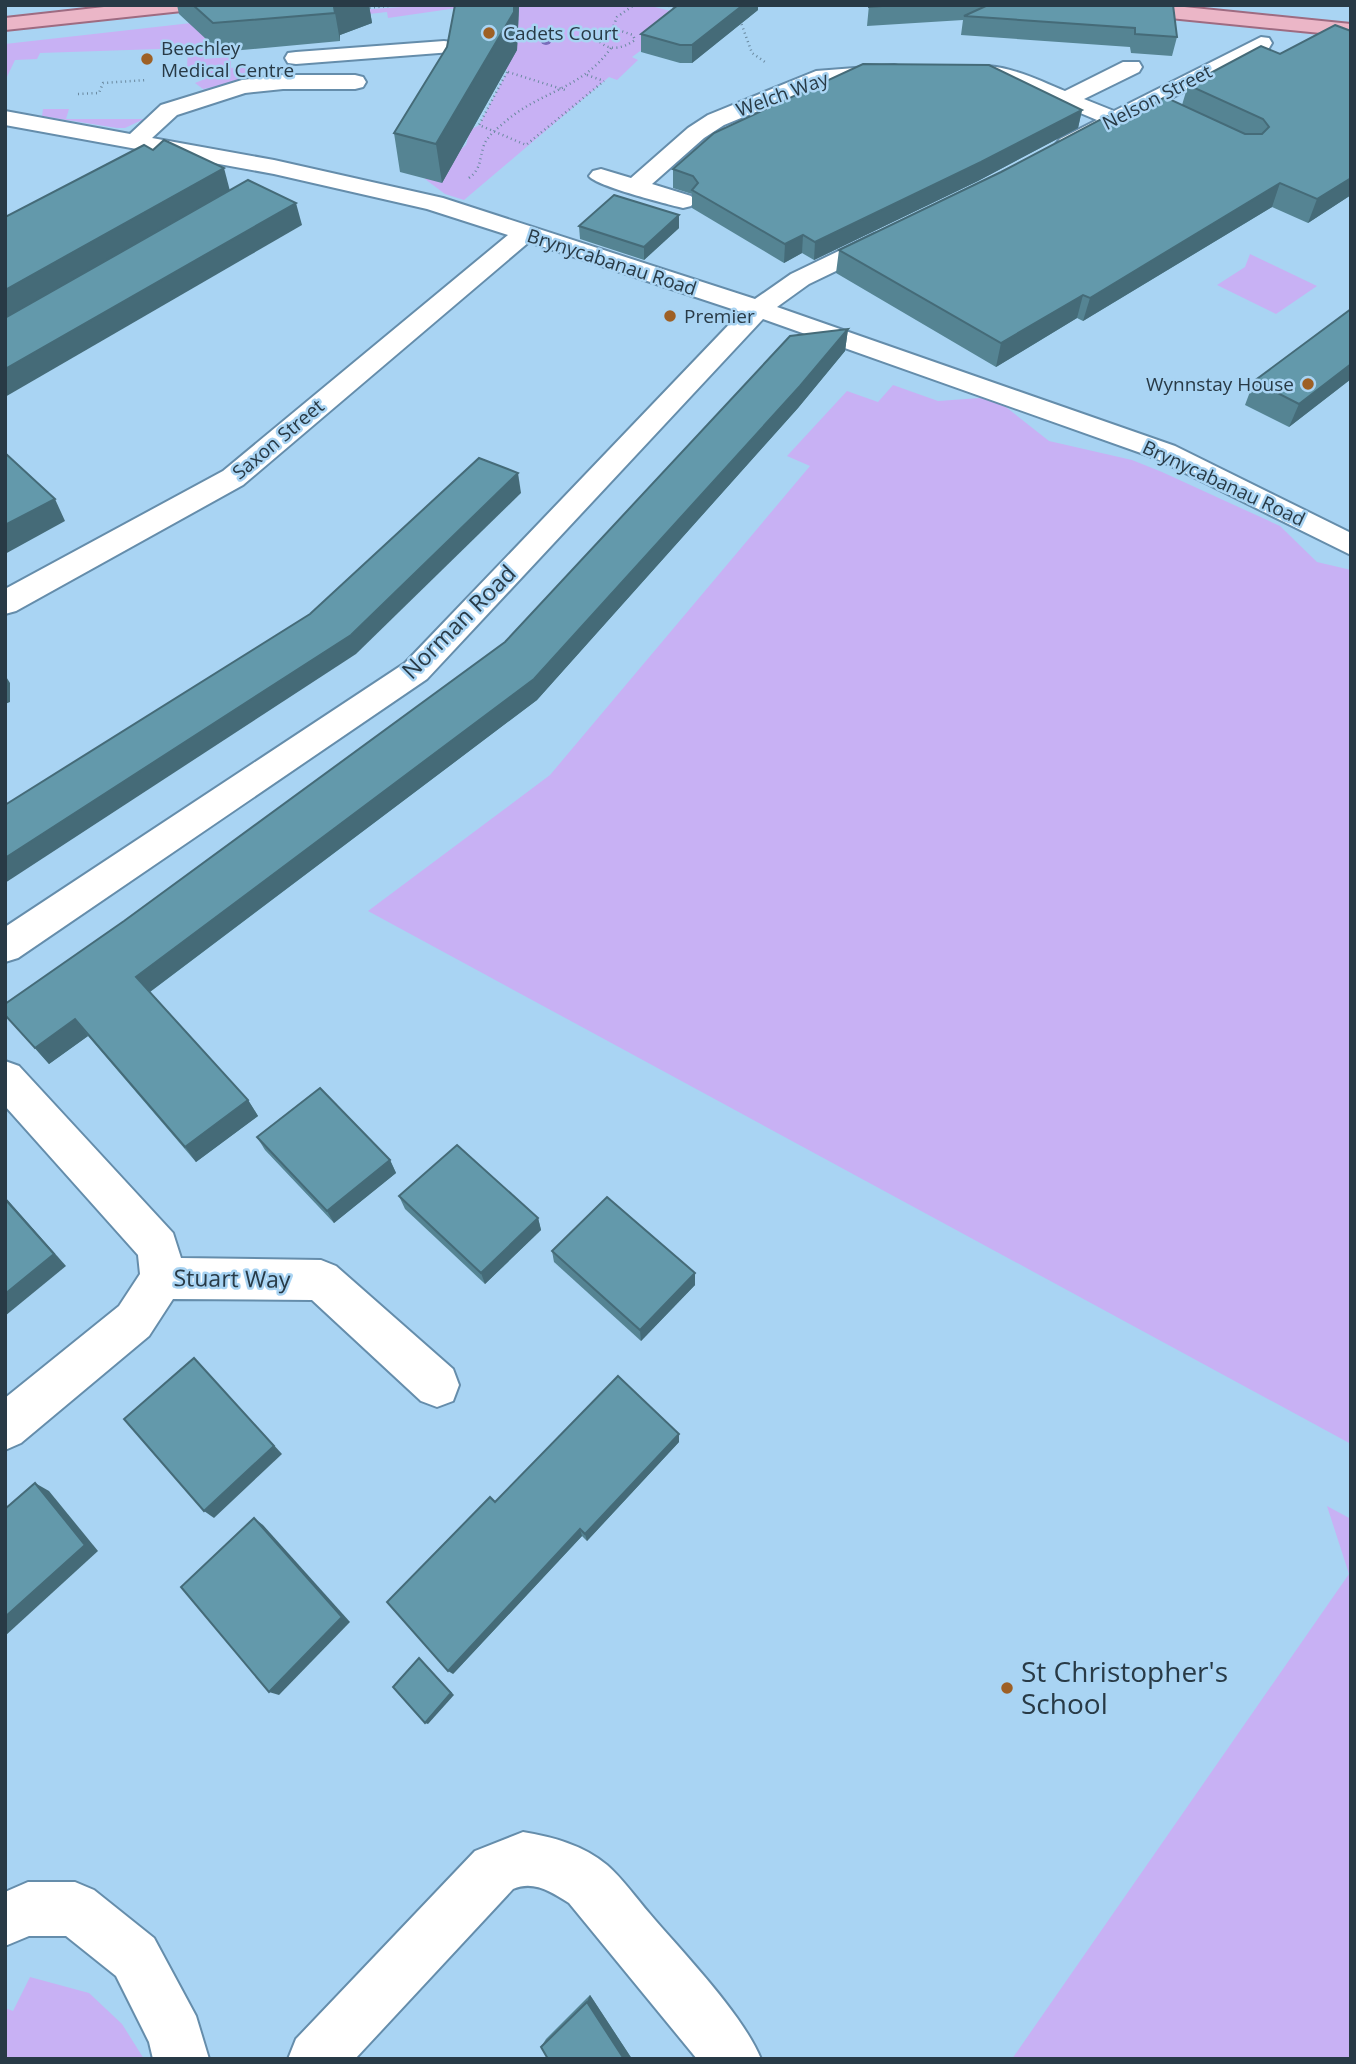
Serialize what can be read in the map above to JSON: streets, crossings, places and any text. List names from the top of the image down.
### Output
{
  "streets": {
    "street": [
      "Welch Way",
      "Nelson Street",
      "Brynycabanau Road",
      "Saxon Street",
      "Norman Road",
      "Stuart Way"
    ]
  },
  "crossings": [
    ["Brynycabanau Road", "Saxon Street"],
    ["Brynycabanau Road", "Norman Road"]
  ],
  "places": [
    "Cadets Court",
    "Beechley Medical Centre",
    "Premier",
    "Wynnstay House",
    "St Christopher's School"
  ]
}
